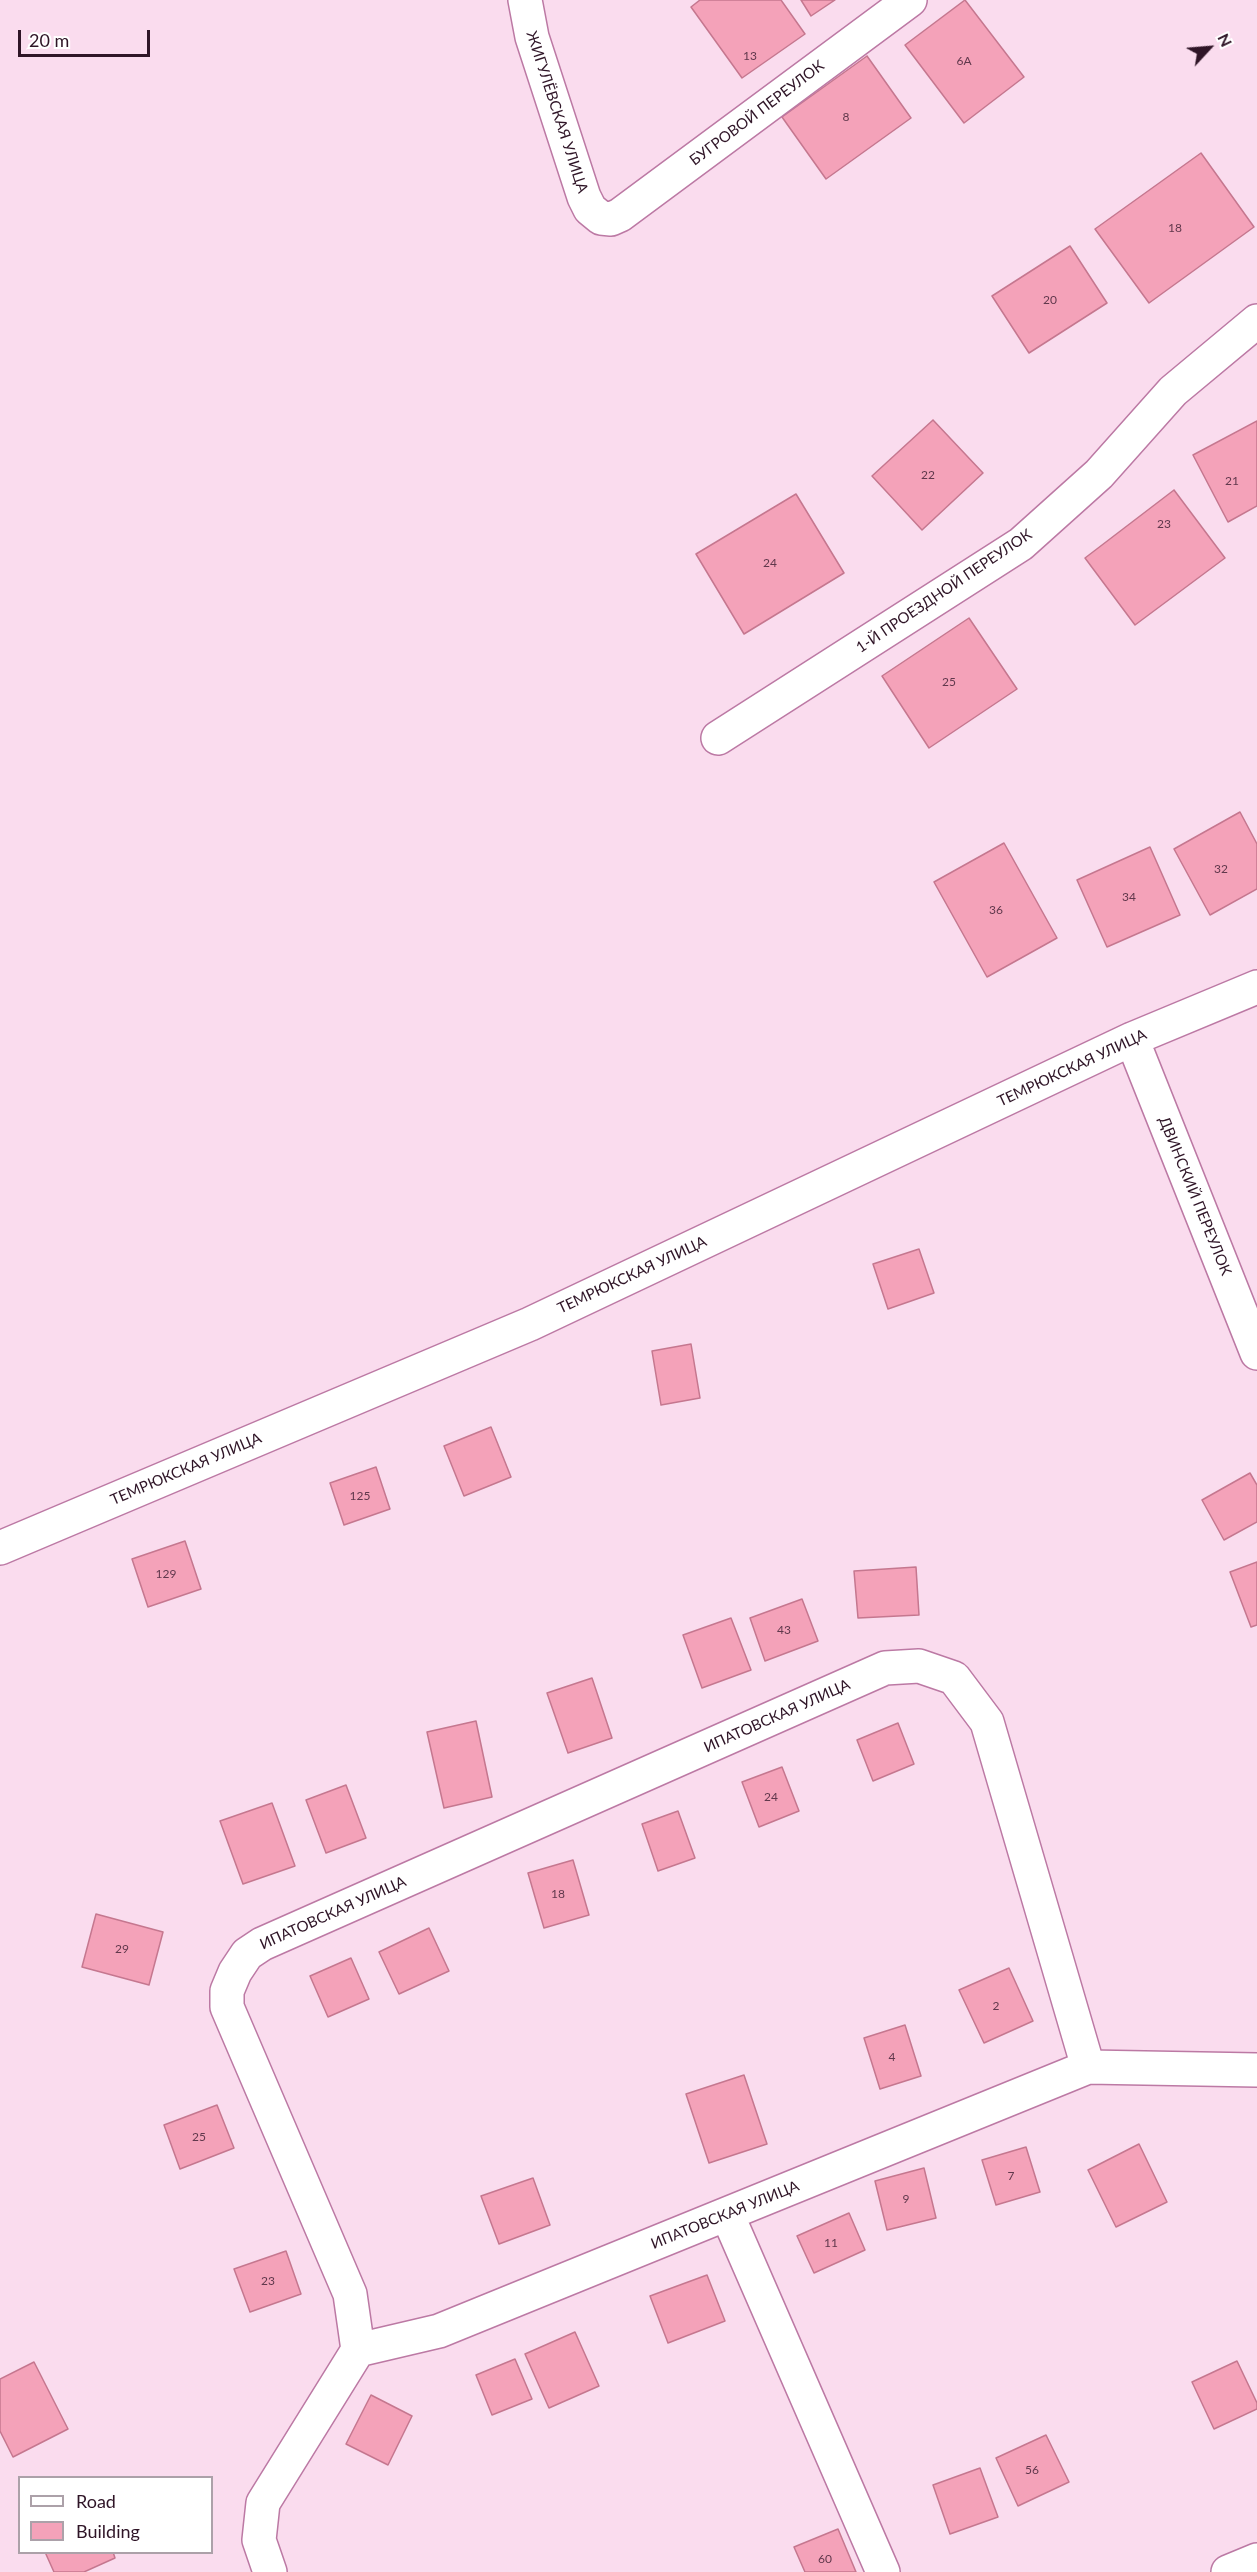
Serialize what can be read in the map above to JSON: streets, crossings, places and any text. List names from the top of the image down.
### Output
{
  "streets": {
    "street": [
      "ЖИГУЛЁВСКАЯ УЛИЦА",
      "БУГРОВОЙ ПЕРЕУЛОК",
      "1-Й ПРОЕЗДНОЙ ПЕРЕУЛОК",
      "ТЕМРЮКСКАЯ УЛИЦА",
      "ДВИНСКИЙ ПЕРЕУЛОК",
      "ИПАТОВСКАЯ УЛИЦА"
    ]
  },
  "crossings": [
    ["ЖИГУЛЁВСКАЯ УЛИЦА", "БУГРОВОЙ ПЕРЕУЛОК"],
    ["ТЕМРЮКСКАЯ УЛИЦА", "ДВИНСКИЙ ПЕРЕУЛОК"]
  ],
  "house_numbers": [
    "13",
    "6А",
    "8",
    "18",
    "20",
    "22",
    "21",
    "23",
    "24",
    "25",
    "32",
    "34",
    "36",
    "125",
    "129",
    "43",
    "24",
    "18",
    "29",
    "2",
    "4",
    "25",
    "7",
    "9",
    "11",
    "23",
    "56",
    "60"
  ],
  "legend": ["Road", "Building"],
  "scale_bar": "20 m",
  "north": "top right"
}
